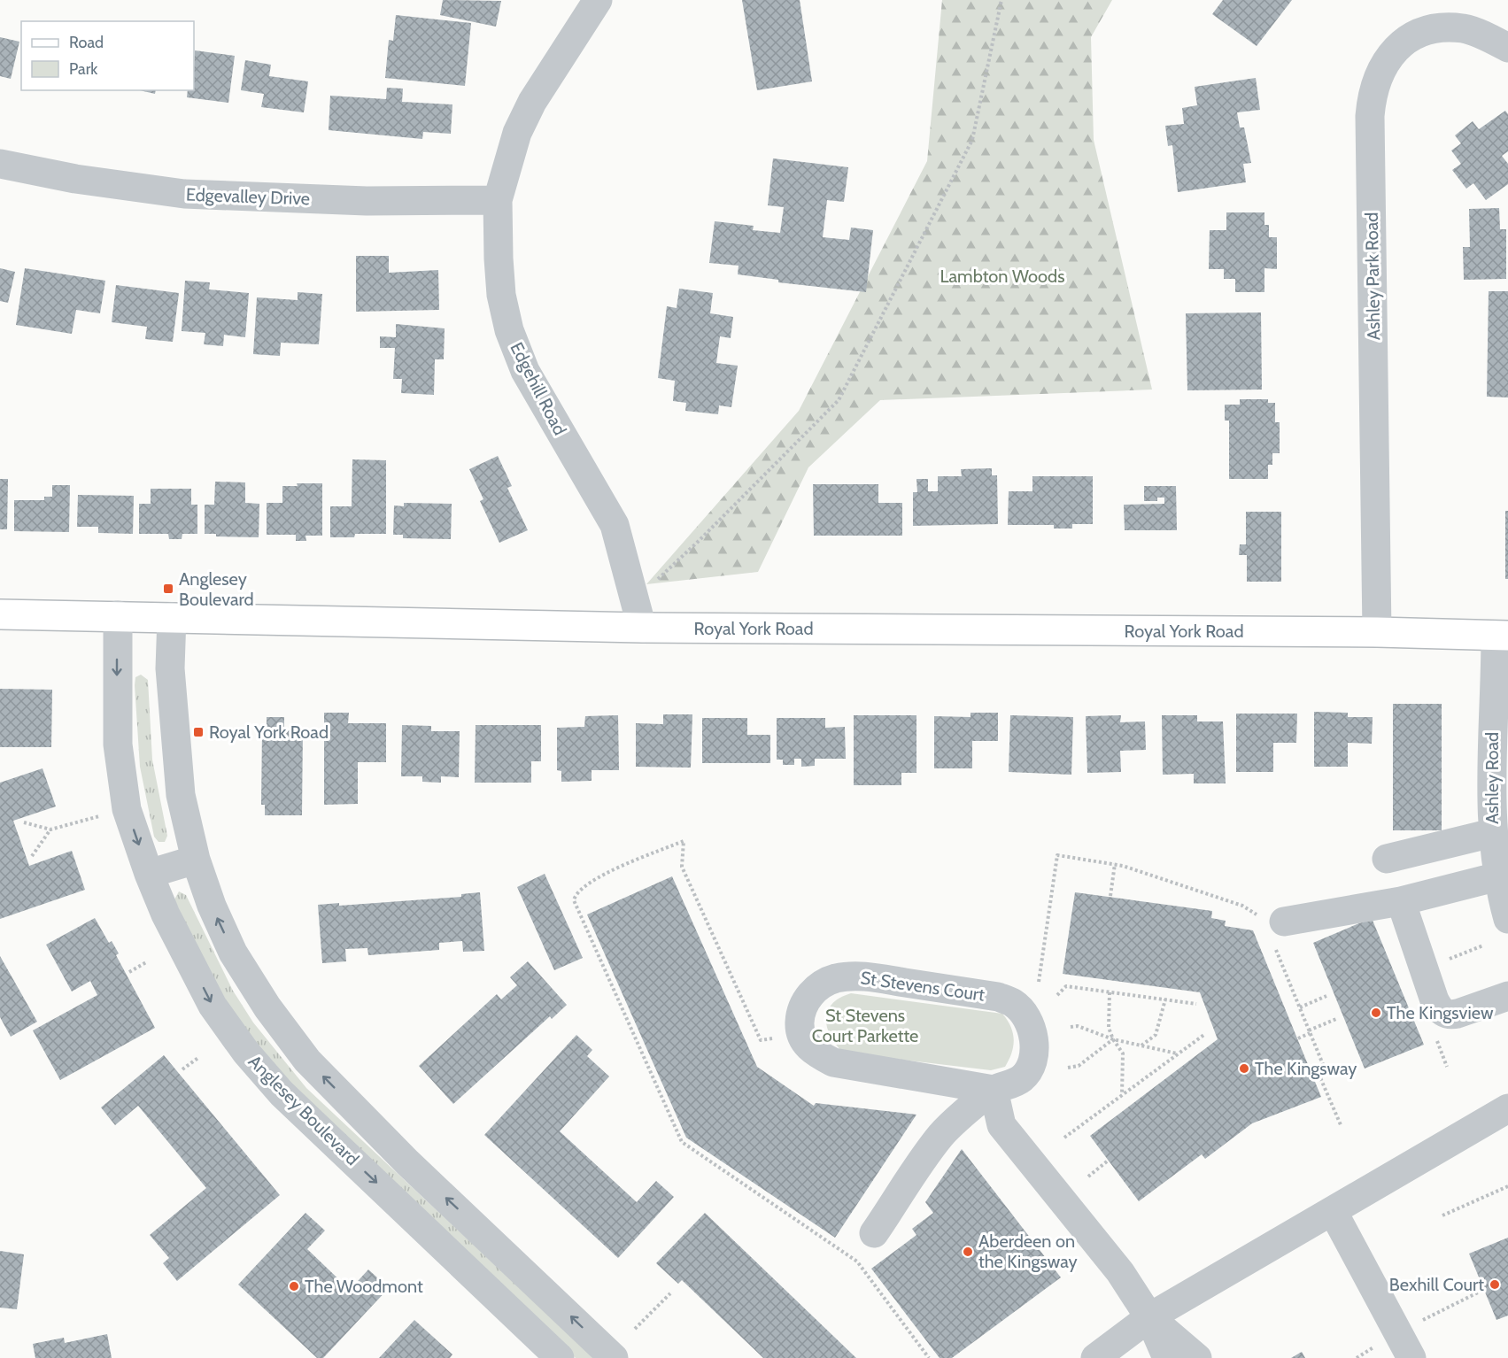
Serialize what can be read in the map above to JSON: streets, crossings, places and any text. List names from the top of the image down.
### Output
{
  "streets": {
    "main road": ["Royal York Road"],
    "street": [
      "Edgevalley Drive",
      "Ashley Park Road",
      "Edgehill Road",
      "Ashley Road",
      "St Stevens Court",
      "Anglesey Boulevard"
    ]
  },
  "crossings": [
    ["Edgevalley Drive", "Edgehill Road"],
    ["Ashley Park Road", "Royal York Road"],
    ["Edgehill Road", "Royal York Road"],
    ["Royal York Road", "Ashley Road"],
    ["Royal York Road", "Anglesey Boulevard"]
  ],
  "parks": ["Lambton Woods", "St Stevens Court Parkette"],
  "places": {
    "transit": ["Anglesey Boulevard", "Royal York Road"],
    "other": [
      "The Kingsview",
      "The Kingsway",
      "Aberdeen on the Kingsway",
      "Bexhill Court",
      "The Woodmont"
    ]
  },
  "legend": ["Road", "Park"]
}
